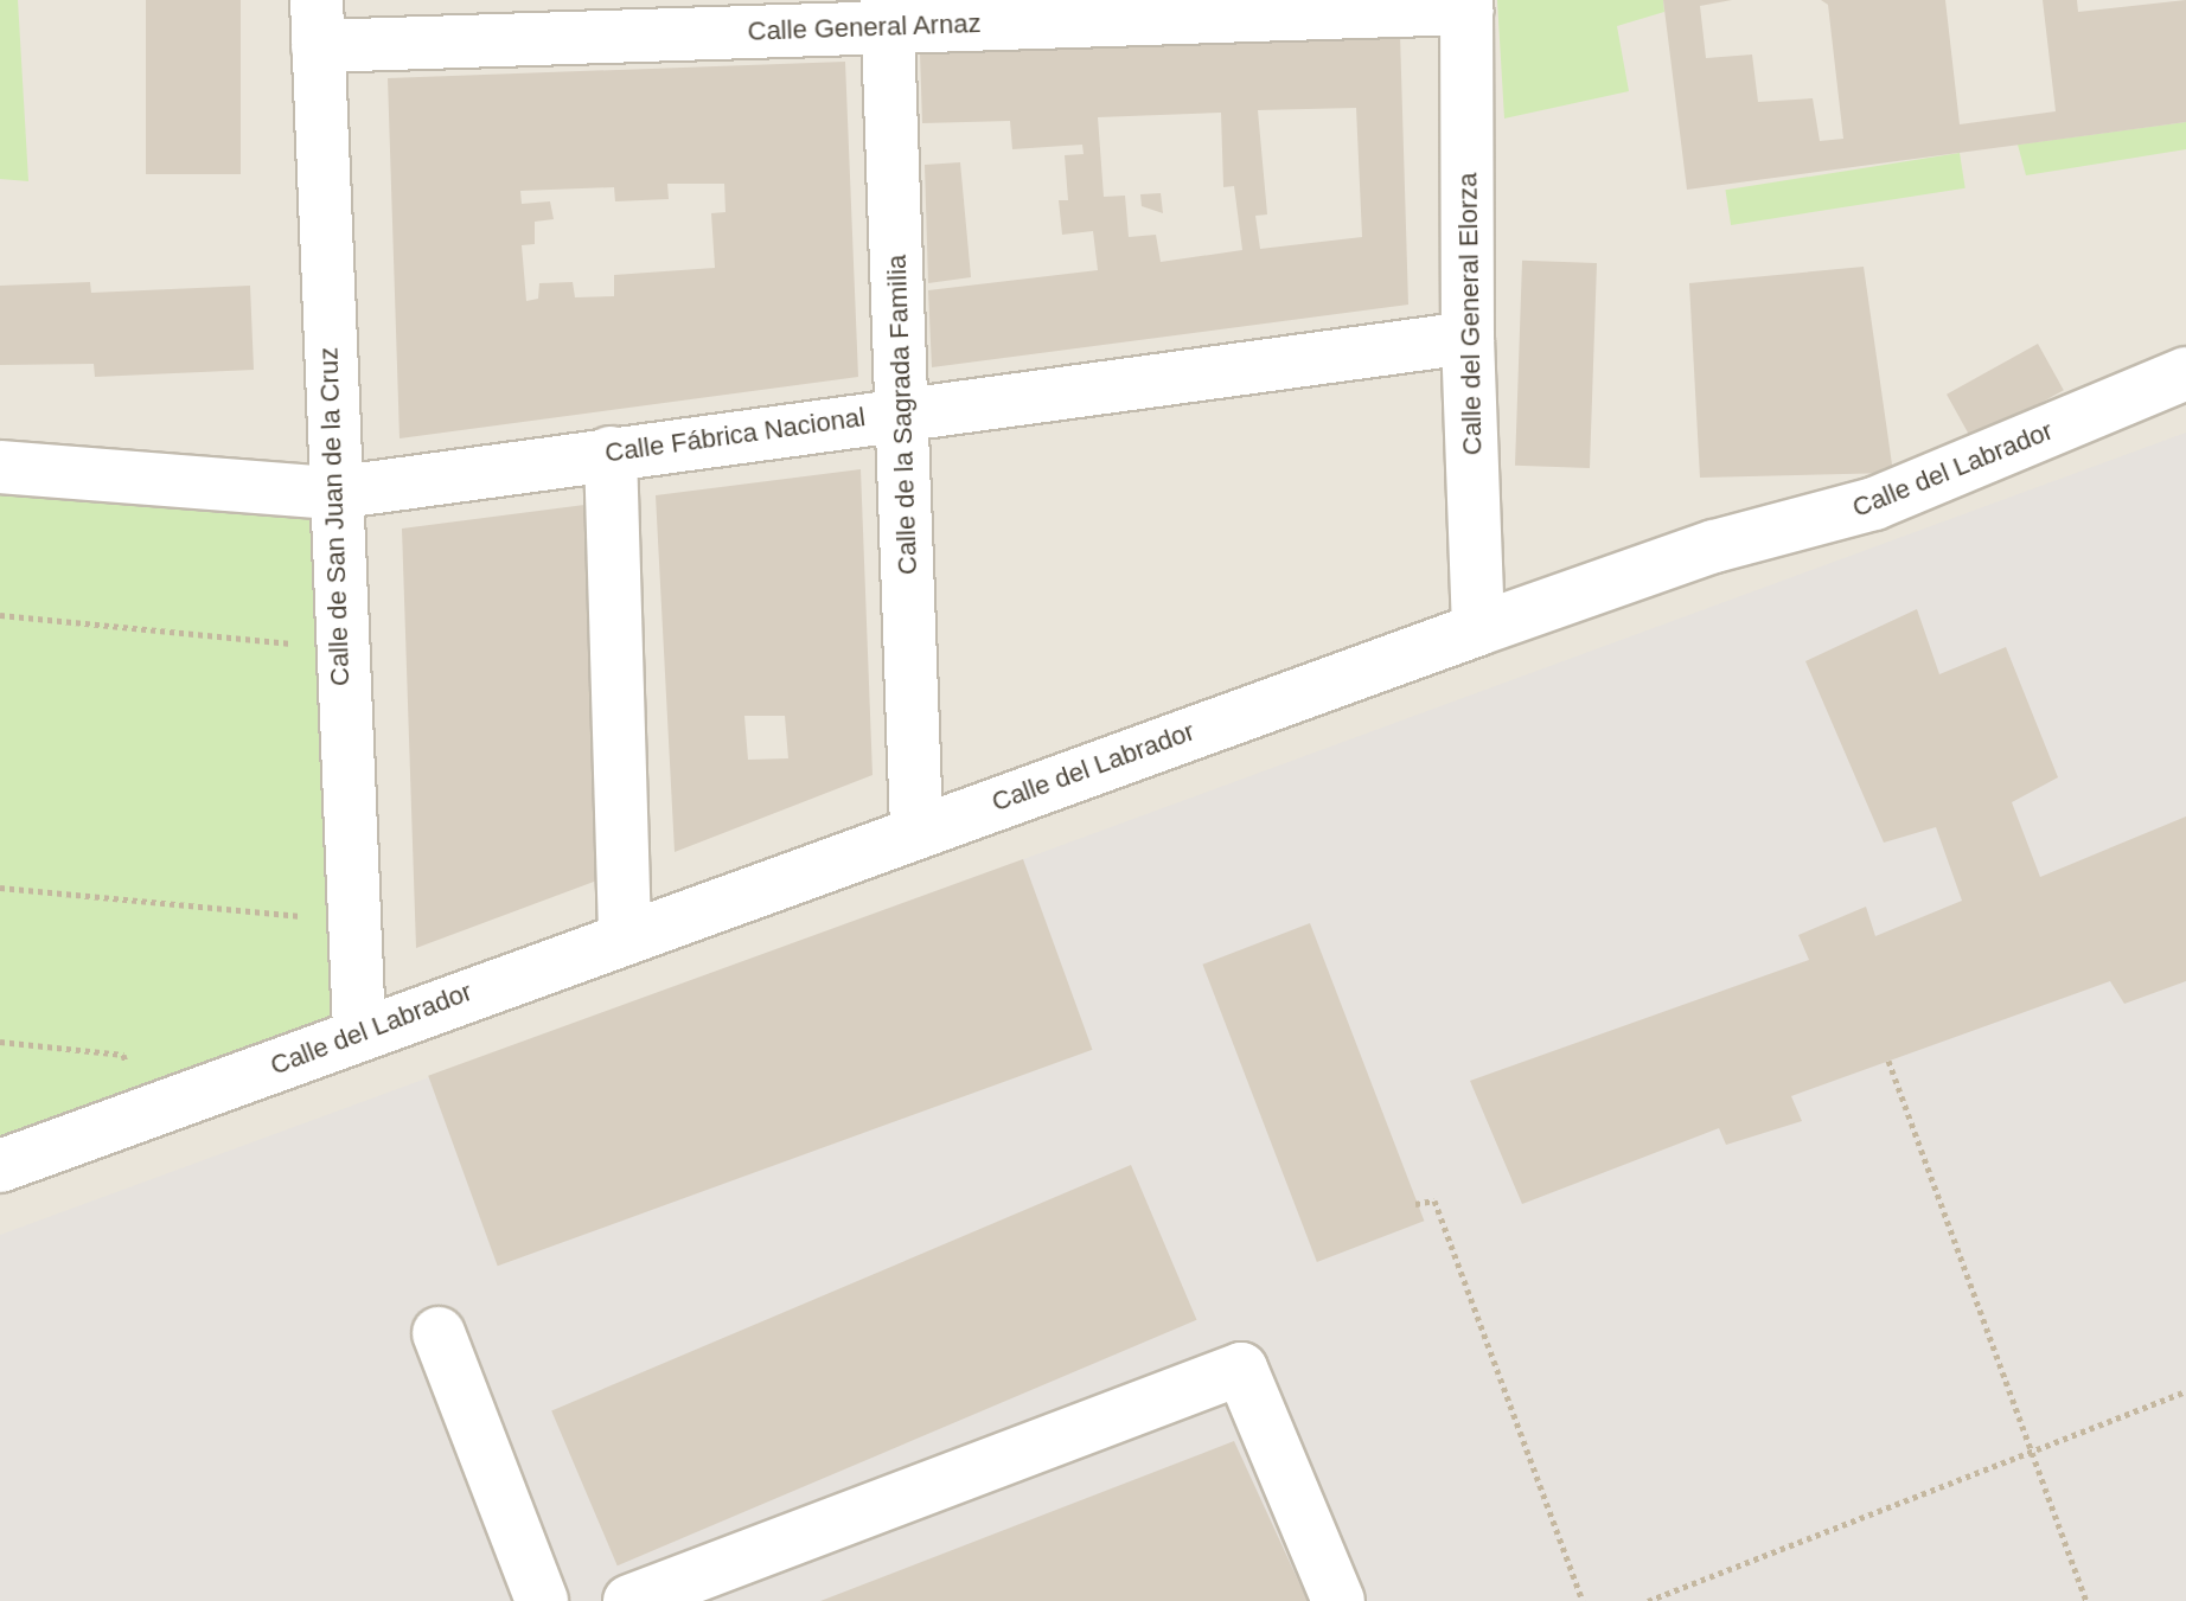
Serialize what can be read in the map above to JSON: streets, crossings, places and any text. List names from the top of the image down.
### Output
{
  "streets": {
    "street": [
      "Calle General Arnaz",
      "Calle del General Elorza",
      "Calle de la Sagrada Familia",
      "Calle Fábrica Nacional",
      "Calle del Labrador",
      "Calle de San Juan de la Cruz"
    ]
  },
  "crossings": [
    ["Calle General Arnaz", "Calle del General Elorza"],
    ["Calle General Arnaz", "Calle de la Sagrada Familia"],
    ["Calle General Arnaz", "Calle de San Juan de la Cruz"],
    ["Calle del General Elorza", "Calle Fábrica Nacional"],
    ["Calle del General Elorza", "Calle del Labrador"],
    ["Calle de la Sagrada Familia", "Calle Fábrica Nacional"],
    ["Calle de la Sagrada Familia", "Calle del Labrador"],
    ["Calle Fábrica Nacional", "Calle de San Juan de la Cruz"],
    ["Calle del Labrador", "Calle de San Juan de la Cruz"]
  ]
}
